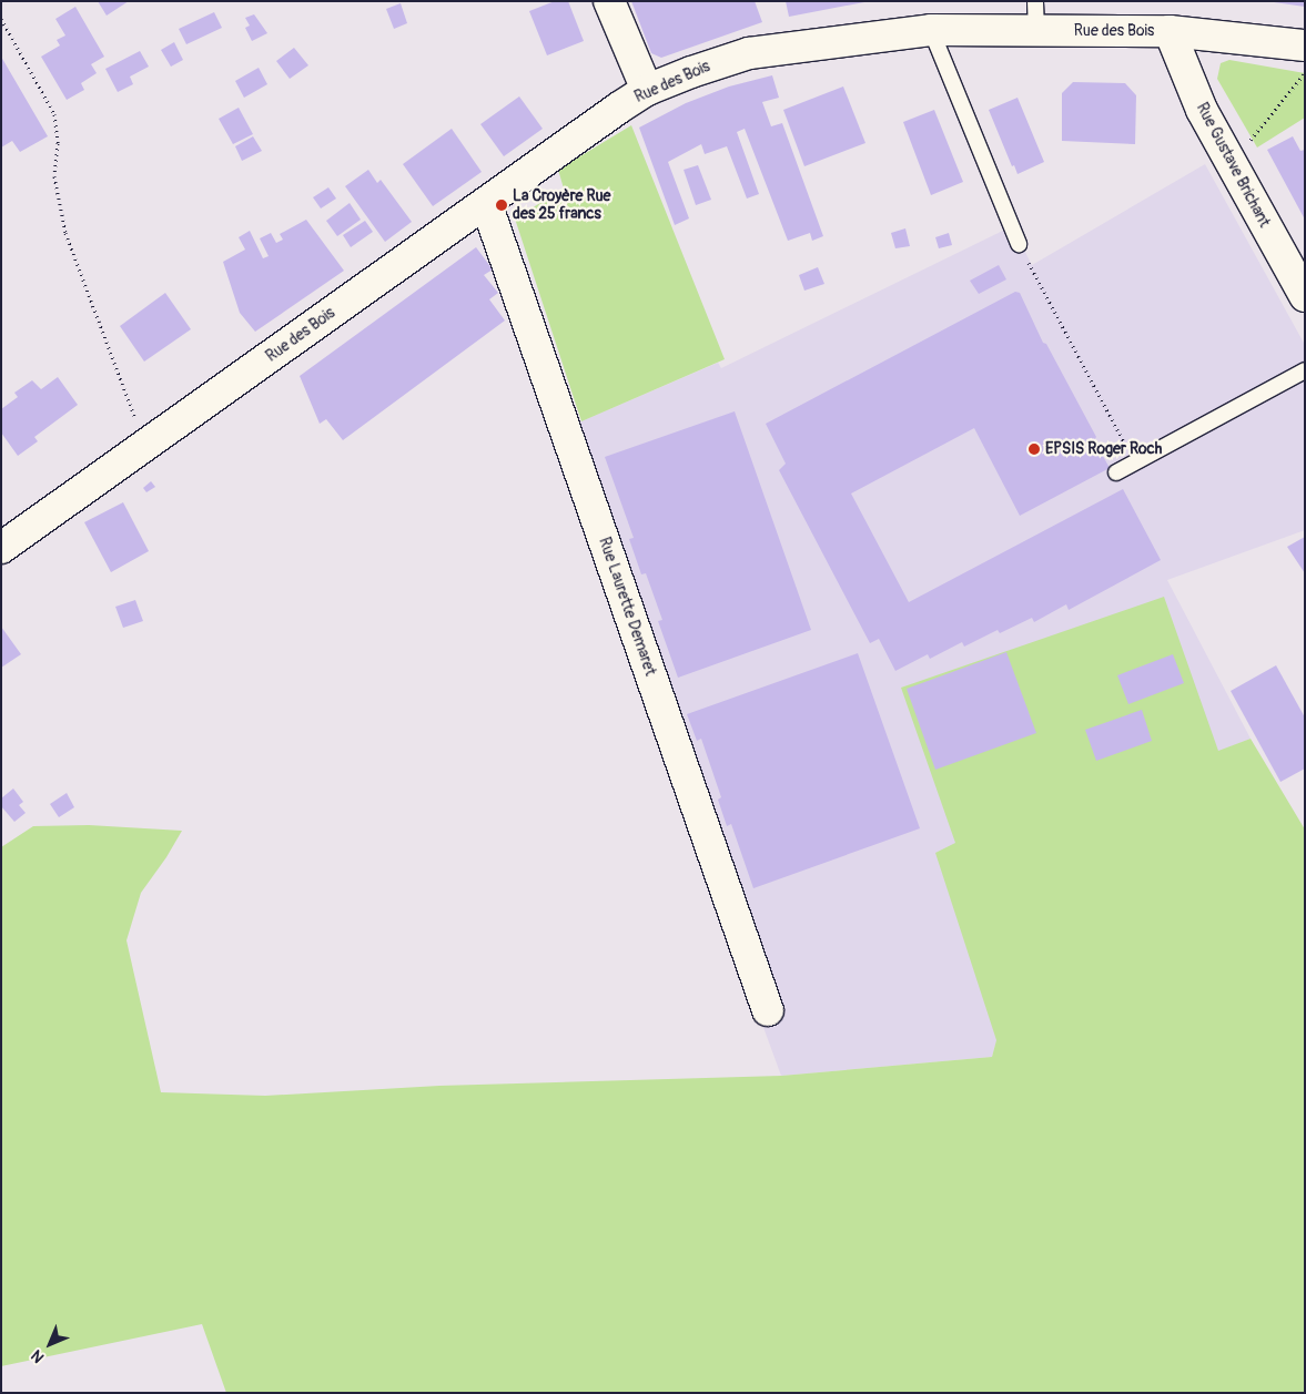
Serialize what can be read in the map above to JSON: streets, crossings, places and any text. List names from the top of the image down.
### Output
{
  "streets": {
    "street": ["Rue des Bois", "Rue Gustave Brichant", "Rue Laurette Demaret"]
  },
  "crossings": [
    ["Rue des Bois", "Rue Gustave Brichant"],
    ["Rue des Bois", "Rue Laurette Demaret"]
  ],
  "places": ["La Croyère Rue des 25 francs", "EPSIS Roger Roch"],
  "north": "bottom left"
}
